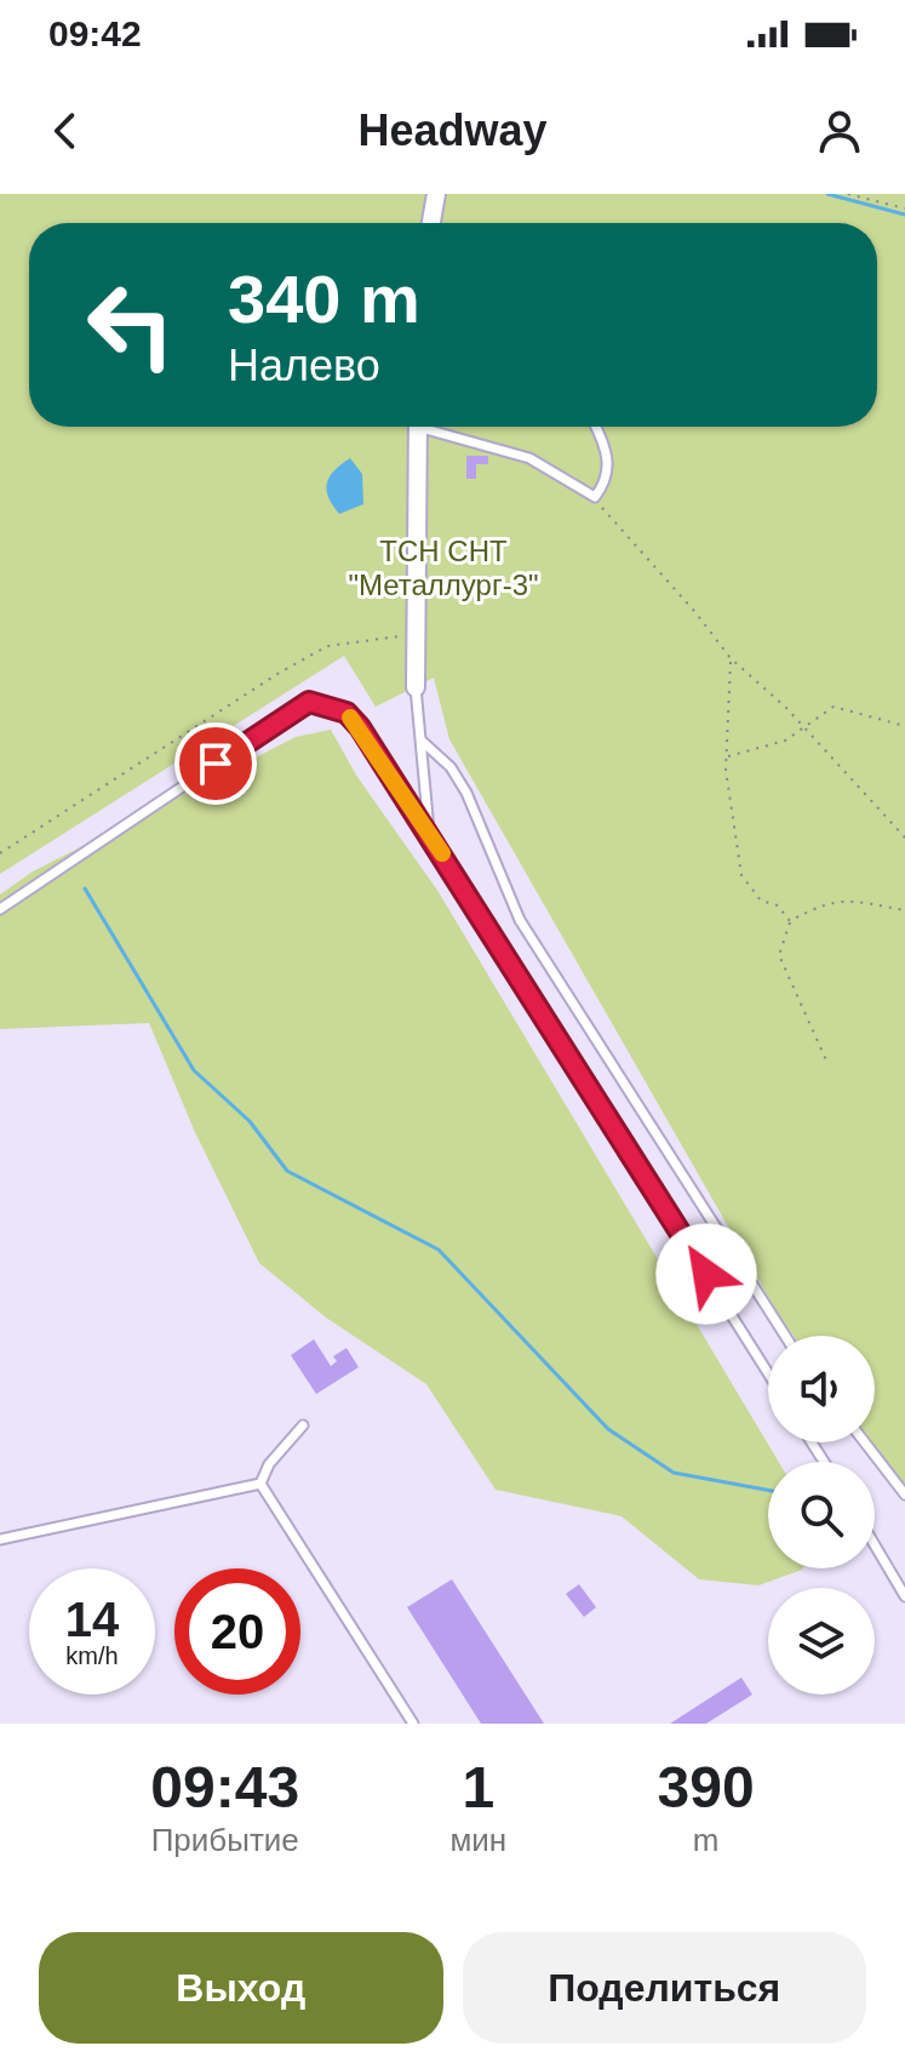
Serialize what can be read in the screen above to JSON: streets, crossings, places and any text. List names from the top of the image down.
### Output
{
  "parks": ["ТСН СНТ \"Металлург-3\""],
  "page": {
    "status": "09:42",
    "header": "Headway",
    "turn": ["340 m", "Налево"],
    "speed": "14 km/h",
    "limit": "20",
    "eta": [
      "09:43",
      "Прибытие",
      "1",
      "мин",
      "390",
      "m"
    ],
    "buttons": ["Выход", "Поделиться"]
  }
}
